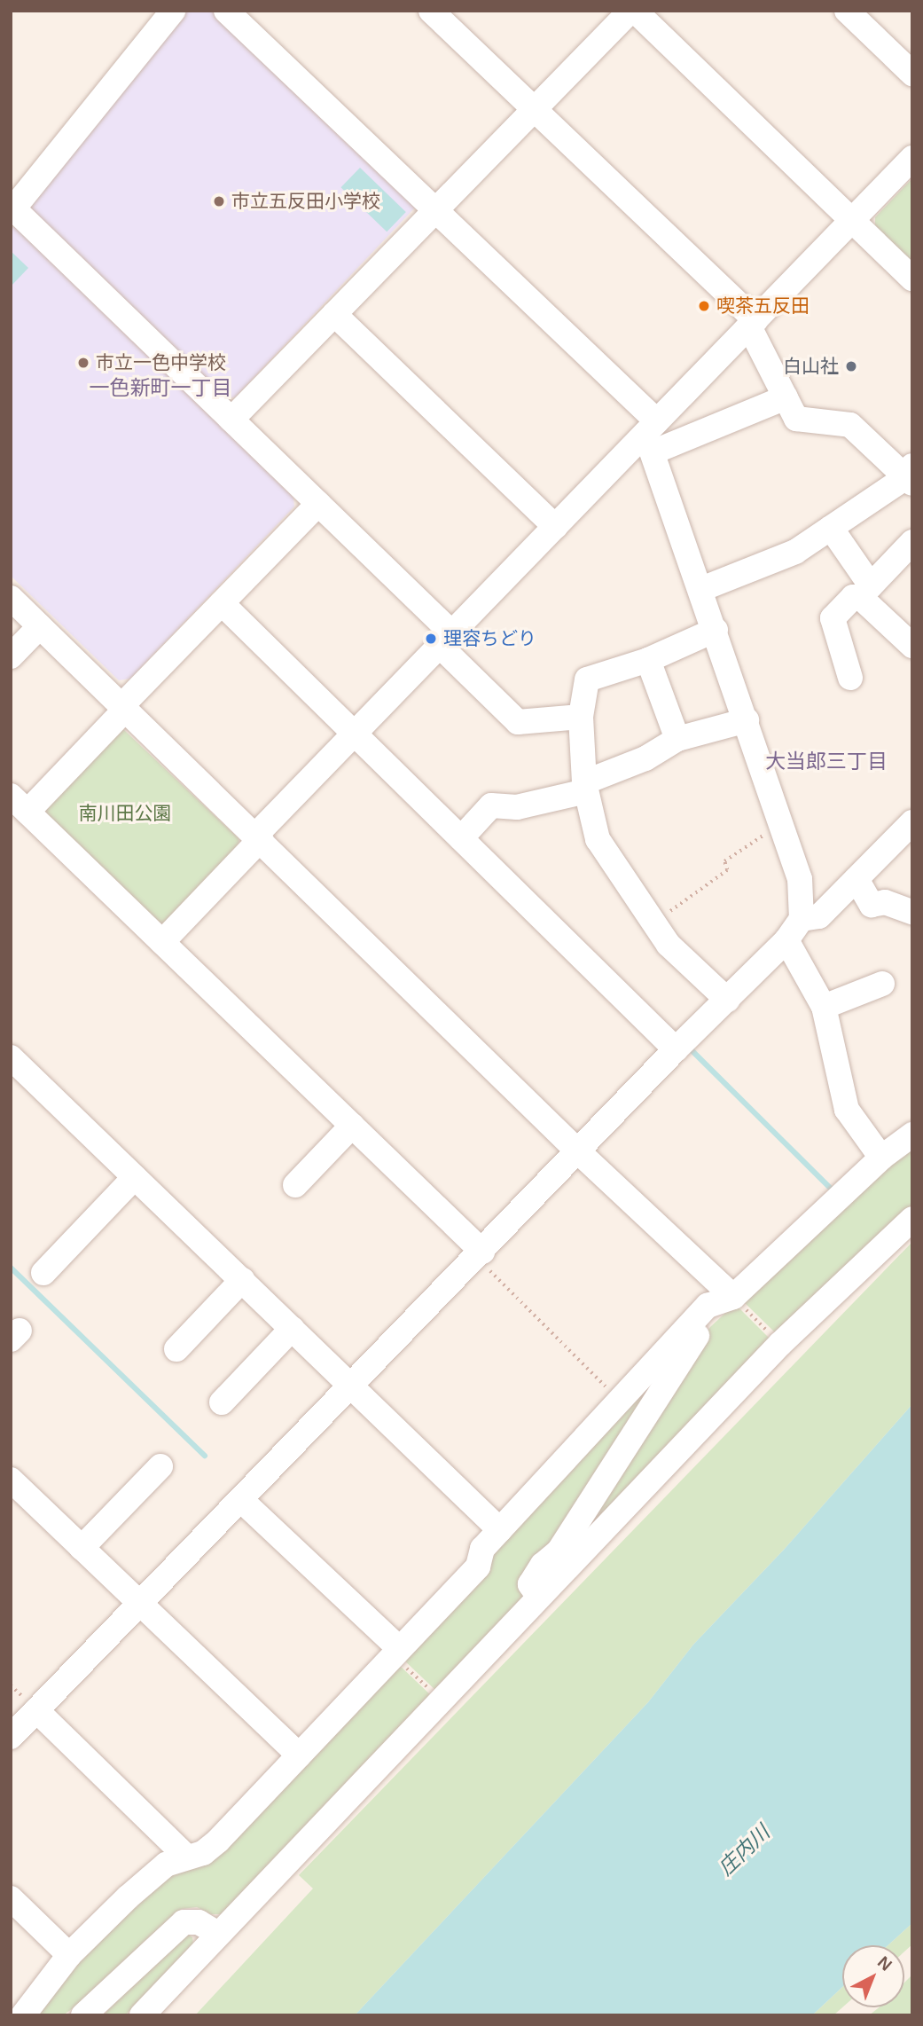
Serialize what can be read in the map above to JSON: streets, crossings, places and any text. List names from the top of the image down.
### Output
{
  "districts": ["一色新町一丁目", "大当郎三丁目"],
  "water": ["庄内川"],
  "parks": ["南川田公園"],
  "places": [
    "市立五反田小学校",
    "喫茶五反田",
    "市立一色中学校",
    "白山社",
    "理容ちどり"
  ],
  "north": "top right"
}
